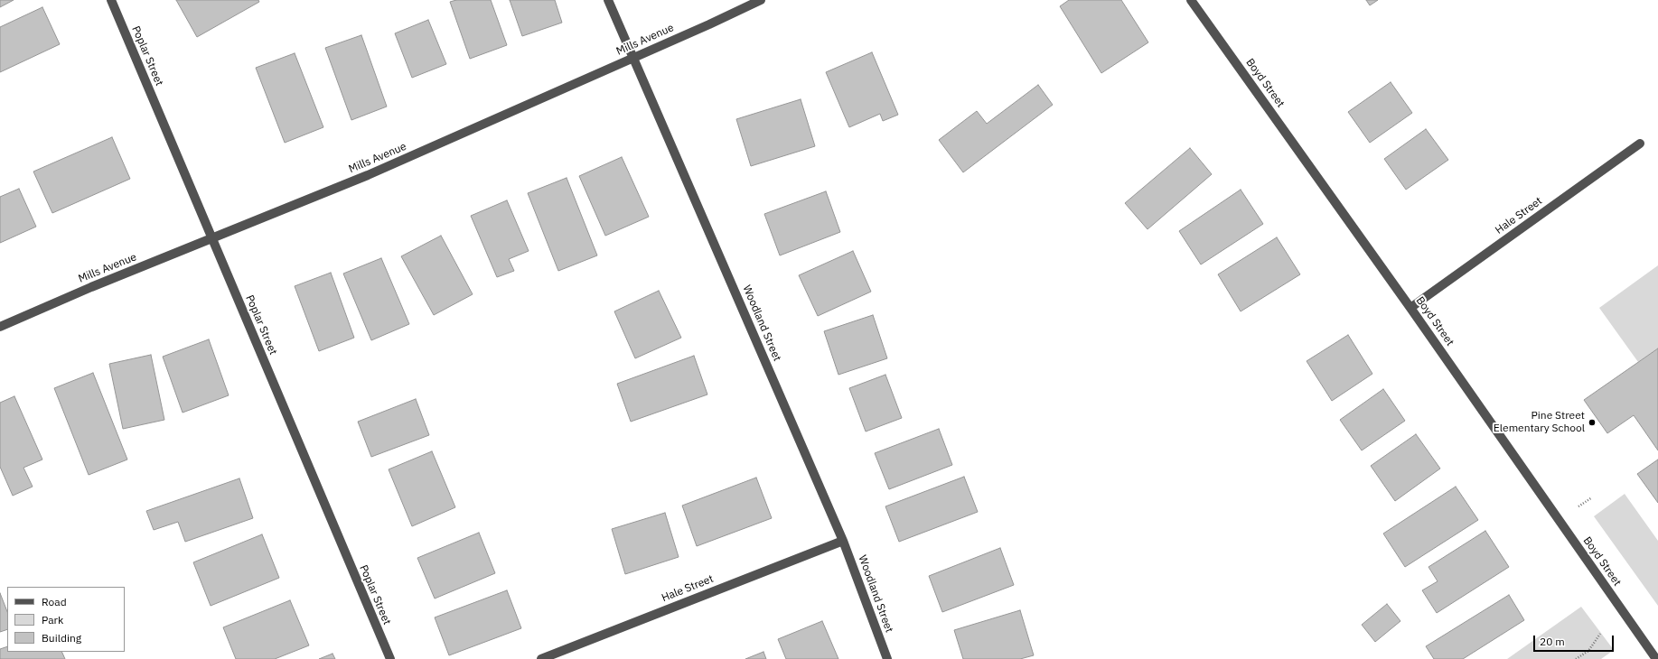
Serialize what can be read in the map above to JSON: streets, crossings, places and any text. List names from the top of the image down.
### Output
{
  "streets": {
    "street": [
      "Mills Avenue",
      "Poplar Street",
      "Boyd Street",
      "Hale Street",
      "Woodland Street"
    ]
  },
  "crossings": [
    ["Mills Avenue", "Poplar Street"],
    ["Mills Avenue", "Woodland Street"],
    ["Boyd Street", "Hale Street"],
    ["Hale Street", "Woodland Street"]
  ],
  "places": ["Pine Street Elementary School"],
  "legend": ["Road", "Park", "Building"],
  "scale_bar": "20 m"
}
